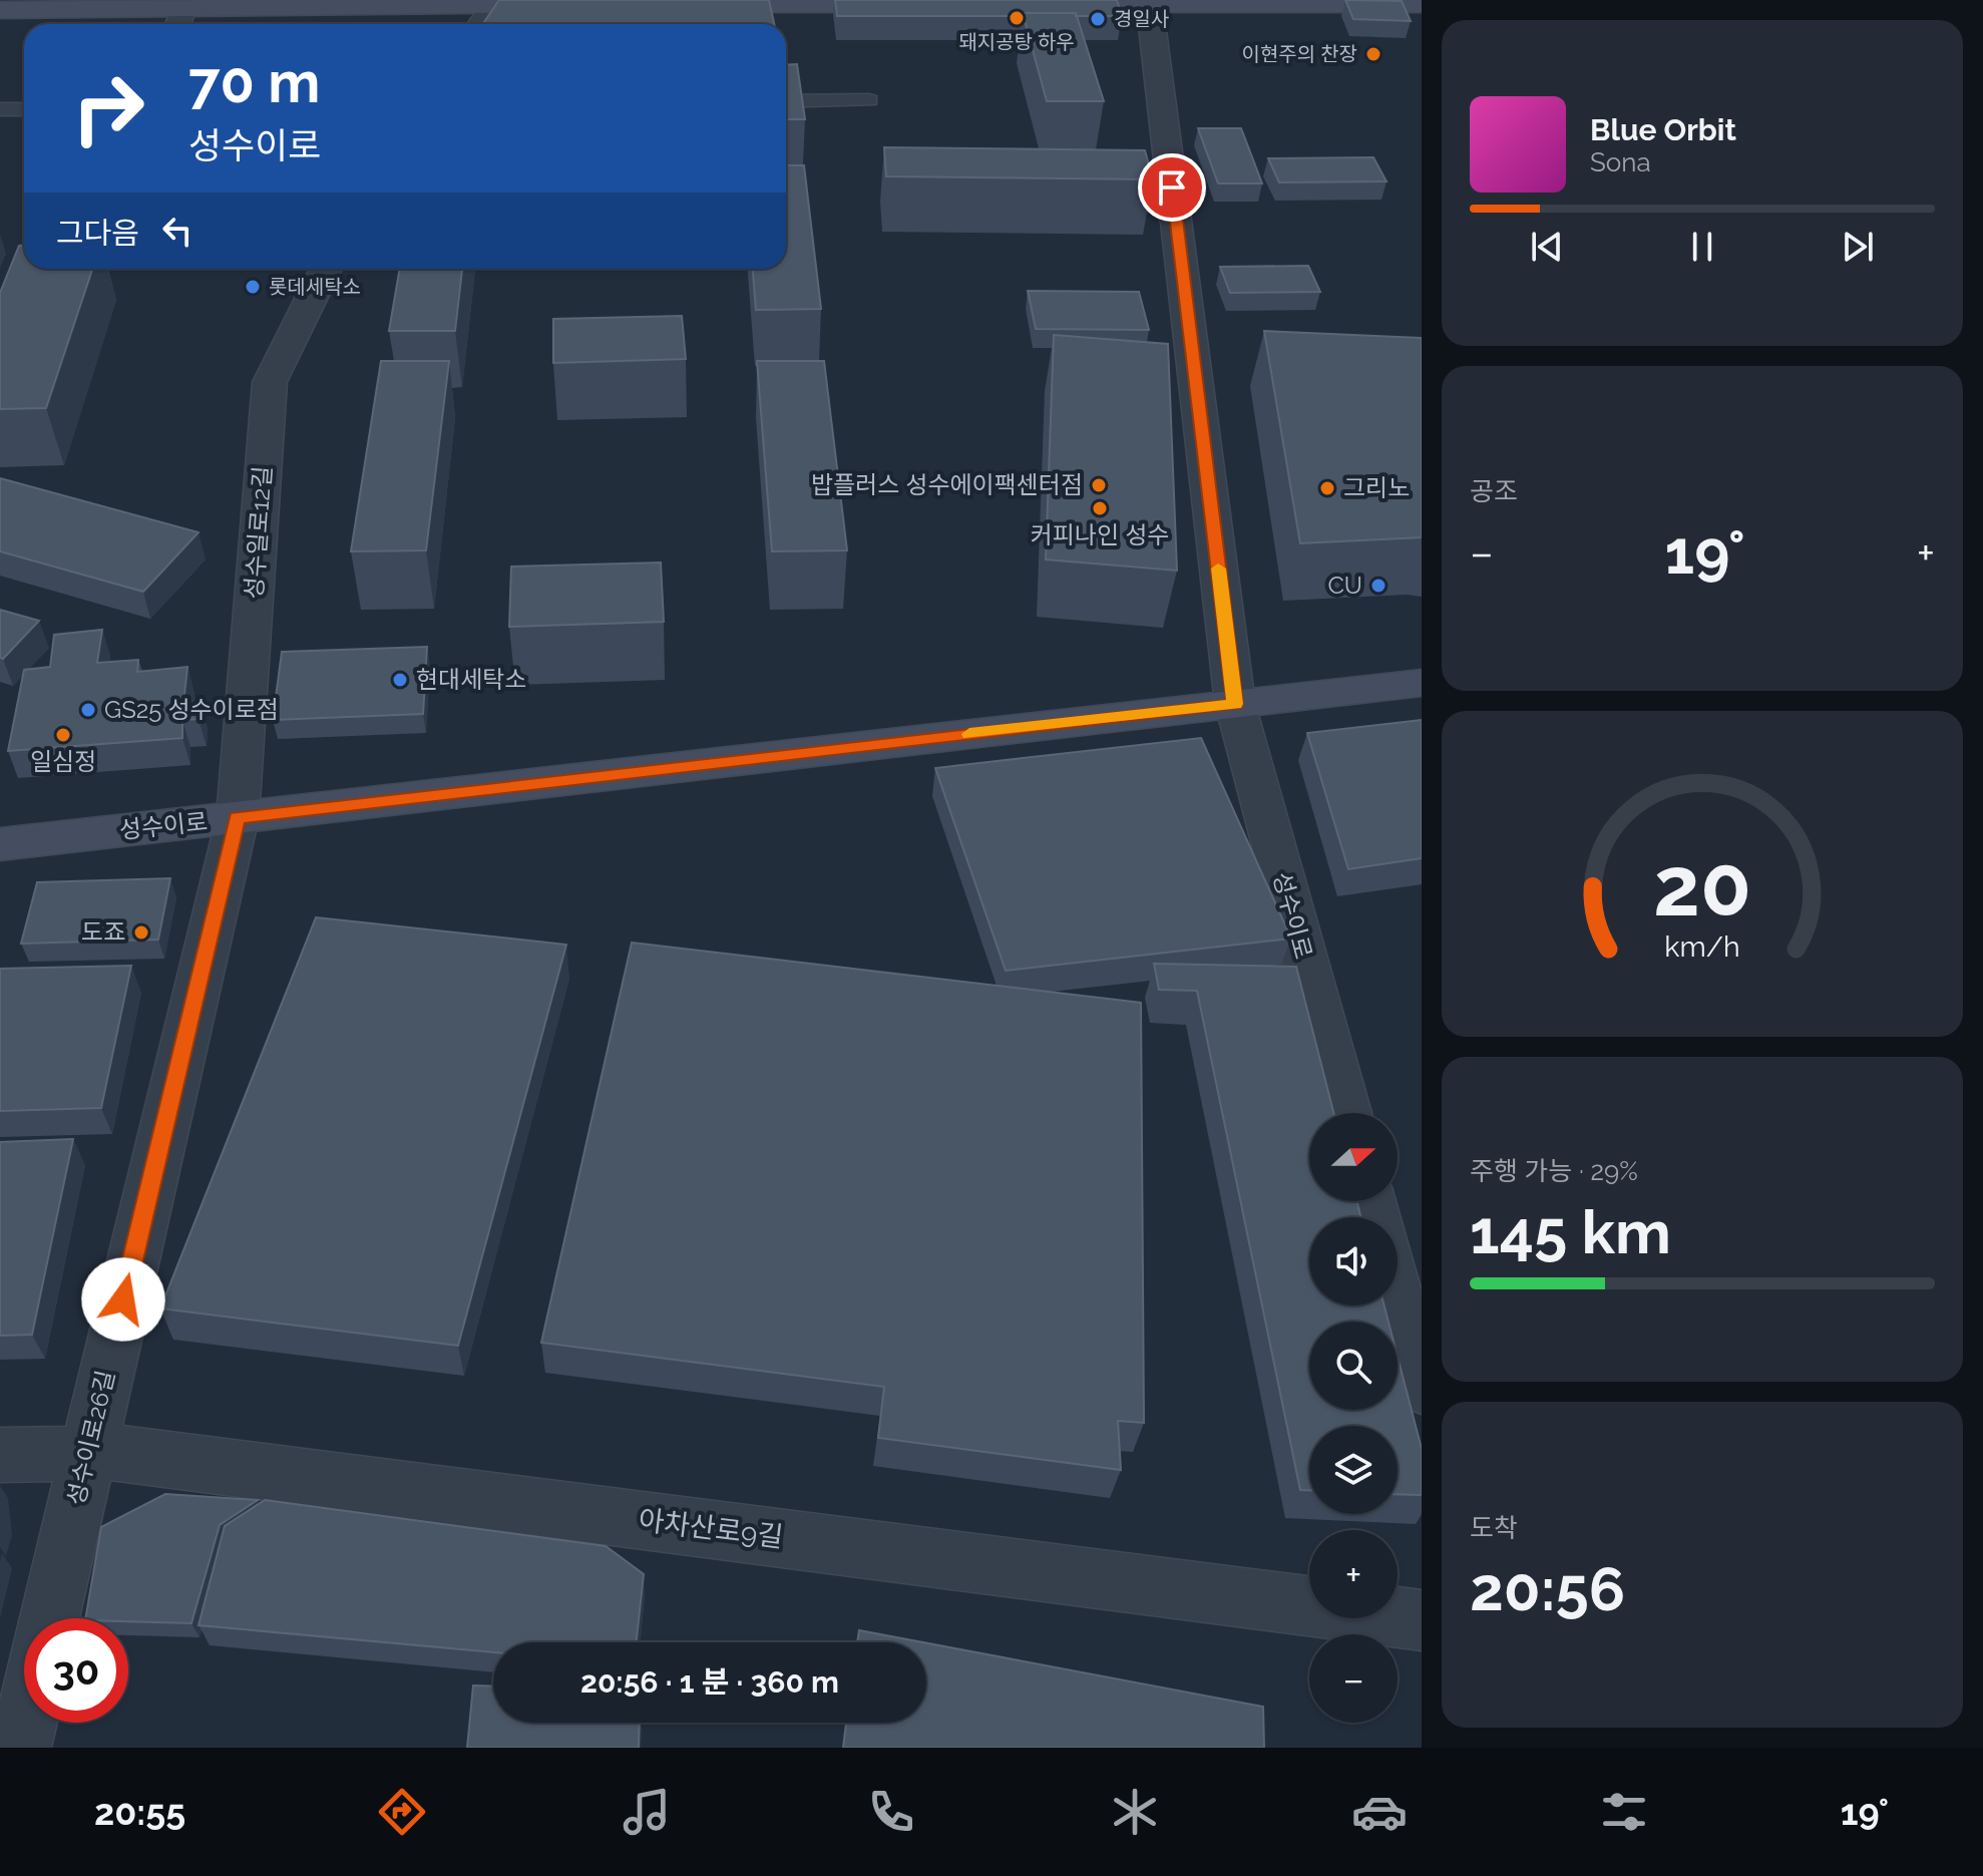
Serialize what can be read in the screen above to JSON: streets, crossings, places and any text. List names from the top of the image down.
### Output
{
  "streets": {
    "street": [
      "성수일로12길",
      "성수이로",
      "성수이로26길",
      "아차산로9길"
    ]
  },
  "crossings": [
    ["성수일로12길", "성수이로"],
    ["성수일로12길", "성수이로26길"],
    ["성수이로", "성수이로26길"],
    ["성수이로26길", "아차산로9길"]
  ],
  "places": [
    "돼지공탕 하우",
    "경일사",
    "이현주의 찬장",
    "롯데세탁소",
    "밥플러스 성수에이팩센터점",
    "그리노",
    "커피나인 성수",
    "CU",
    "현대세탁소",
    "GS25 성수이로점",
    "일심정",
    "도죠"
  ],
  "north": "right",
  "page": {
    "turn": ["70 m", "성수이로"],
    "song": ["Blue Orbit", "Sona"],
    "then": "그다음",
    "tile": [
      "공조",
      ["주행 가능 · 29%", "145 km"],
      ["도착", "20:56"]
    ],
    "heat": ["−", "19°", "+"],
    "map_buttons": ["+", "−"],
    "limit": "30",
    "trip": "20:56 · 1 분 · 360 m",
    "tabs": ["20:55", "19°"],
    "gauge": ["20", "km/h"]
  }
}
